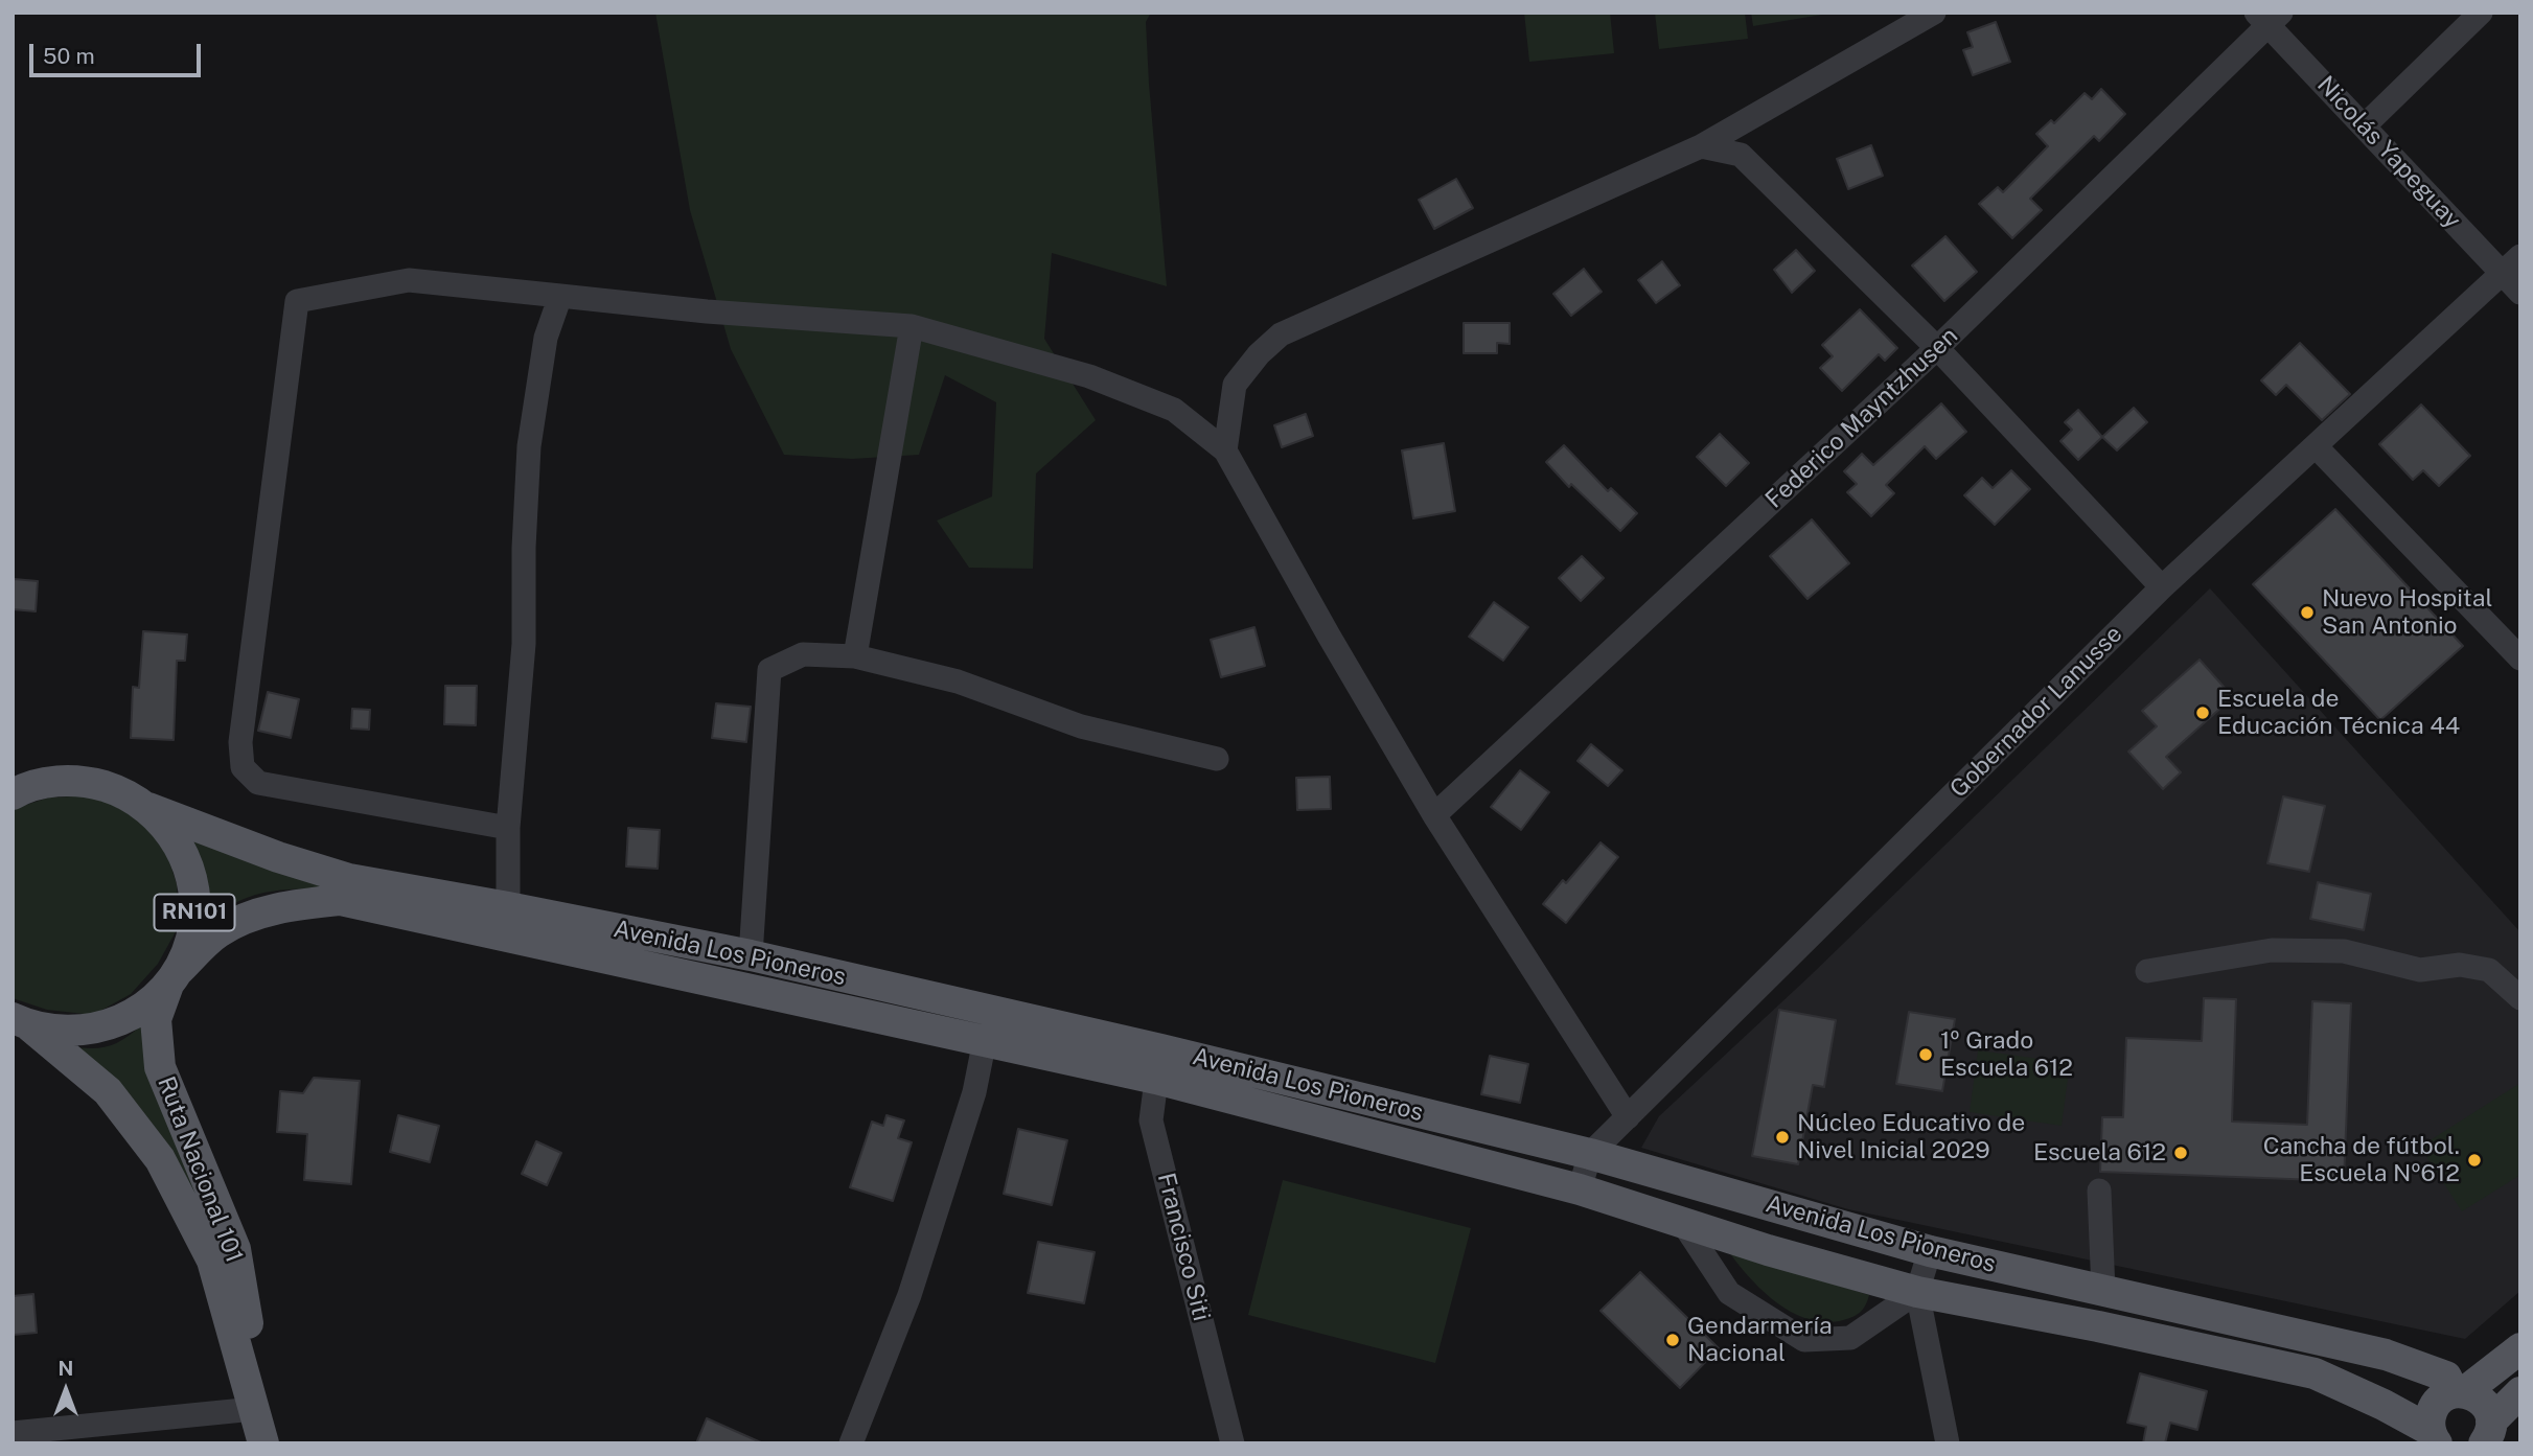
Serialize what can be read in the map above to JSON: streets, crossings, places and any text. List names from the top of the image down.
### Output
{
  "streets": {
    "main road": ["RN101", "Avenida Los Pioneros", "Ruta Nacional 101"],
    "street": [
      "Nicolás Yapeguay",
      "Federico Mayntzhusen",
      "Gobernador Lanusse",
      "Francisco Siti"
    ]
  },
  "crossings": [
    ["Nicolás Yapeguay", "Federico Mayntzhusen"],
    ["Nicolás Yapeguay", "Gobernador Lanusse"],
    ["Gobernador Lanusse", "Avenida Los Pioneros"],
    ["RN101", "Avenida Los Pioneros"],
    ["RN101", "Ruta Nacional 101"],
    ["Avenida Los Pioneros", "Ruta Nacional 101"],
    ["Avenida Los Pioneros", "Francisco Siti"]
  ],
  "places": [
    "Nuevo Hospital San Antonio",
    "Escuela de Educación Técnica 44",
    "1º Grado Escuela 612",
    "Núcleo Educativo de Nivel Inicial 2029",
    "Escuela 612",
    "Cancha de fútbol. Escuela Nº612",
    "Gendarmería Nacional"
  ],
  "scale_bar": "50 m",
  "north": "top"
}
